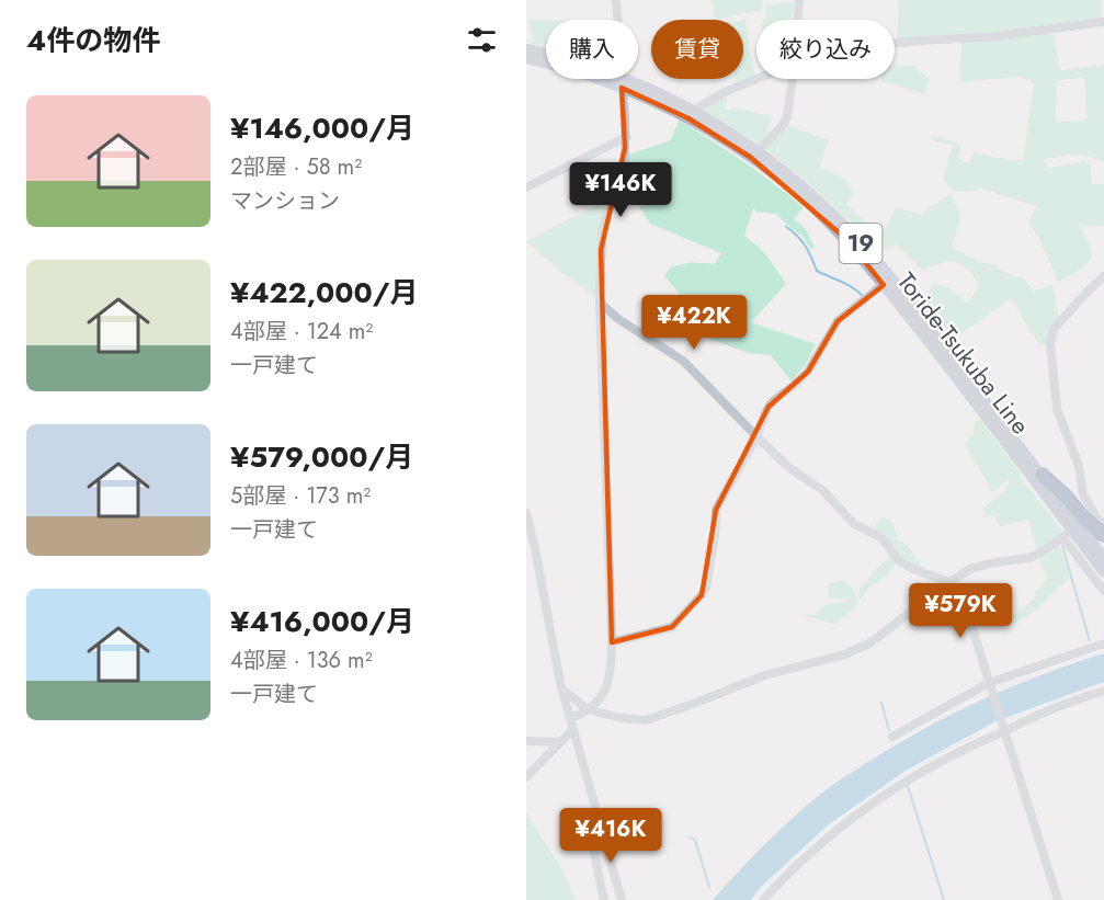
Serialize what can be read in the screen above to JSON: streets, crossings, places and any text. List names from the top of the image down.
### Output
{
  "streets": {
    "main road": ["19", "Toride-Tsukuba Line"]
  },
  "page": {
    "heading": "4件の物件",
    "chip": ["購入", "賃貸", "絞り込み"],
    "list": [
      {
        "name": "¥146,000/月",
        "note": "2部屋 · 58 m² · マンション"
      },
      {
        "name": "¥422,000/月",
        "note": "4部屋 · 124 m² · 一戸建て"
      },
      {
        "name": "¥579,000/月",
        "note": "5部屋 · 173 m² · 一戸建て"
      },
      {
        "name": "¥416,000/月",
        "note": "4部屋 · 136 m² · 一戸建て"
      }
    ],
    "price": [
      "¥146K",
      "¥422K",
      "¥579K",
      "¥416K"
    ]
  }
}
